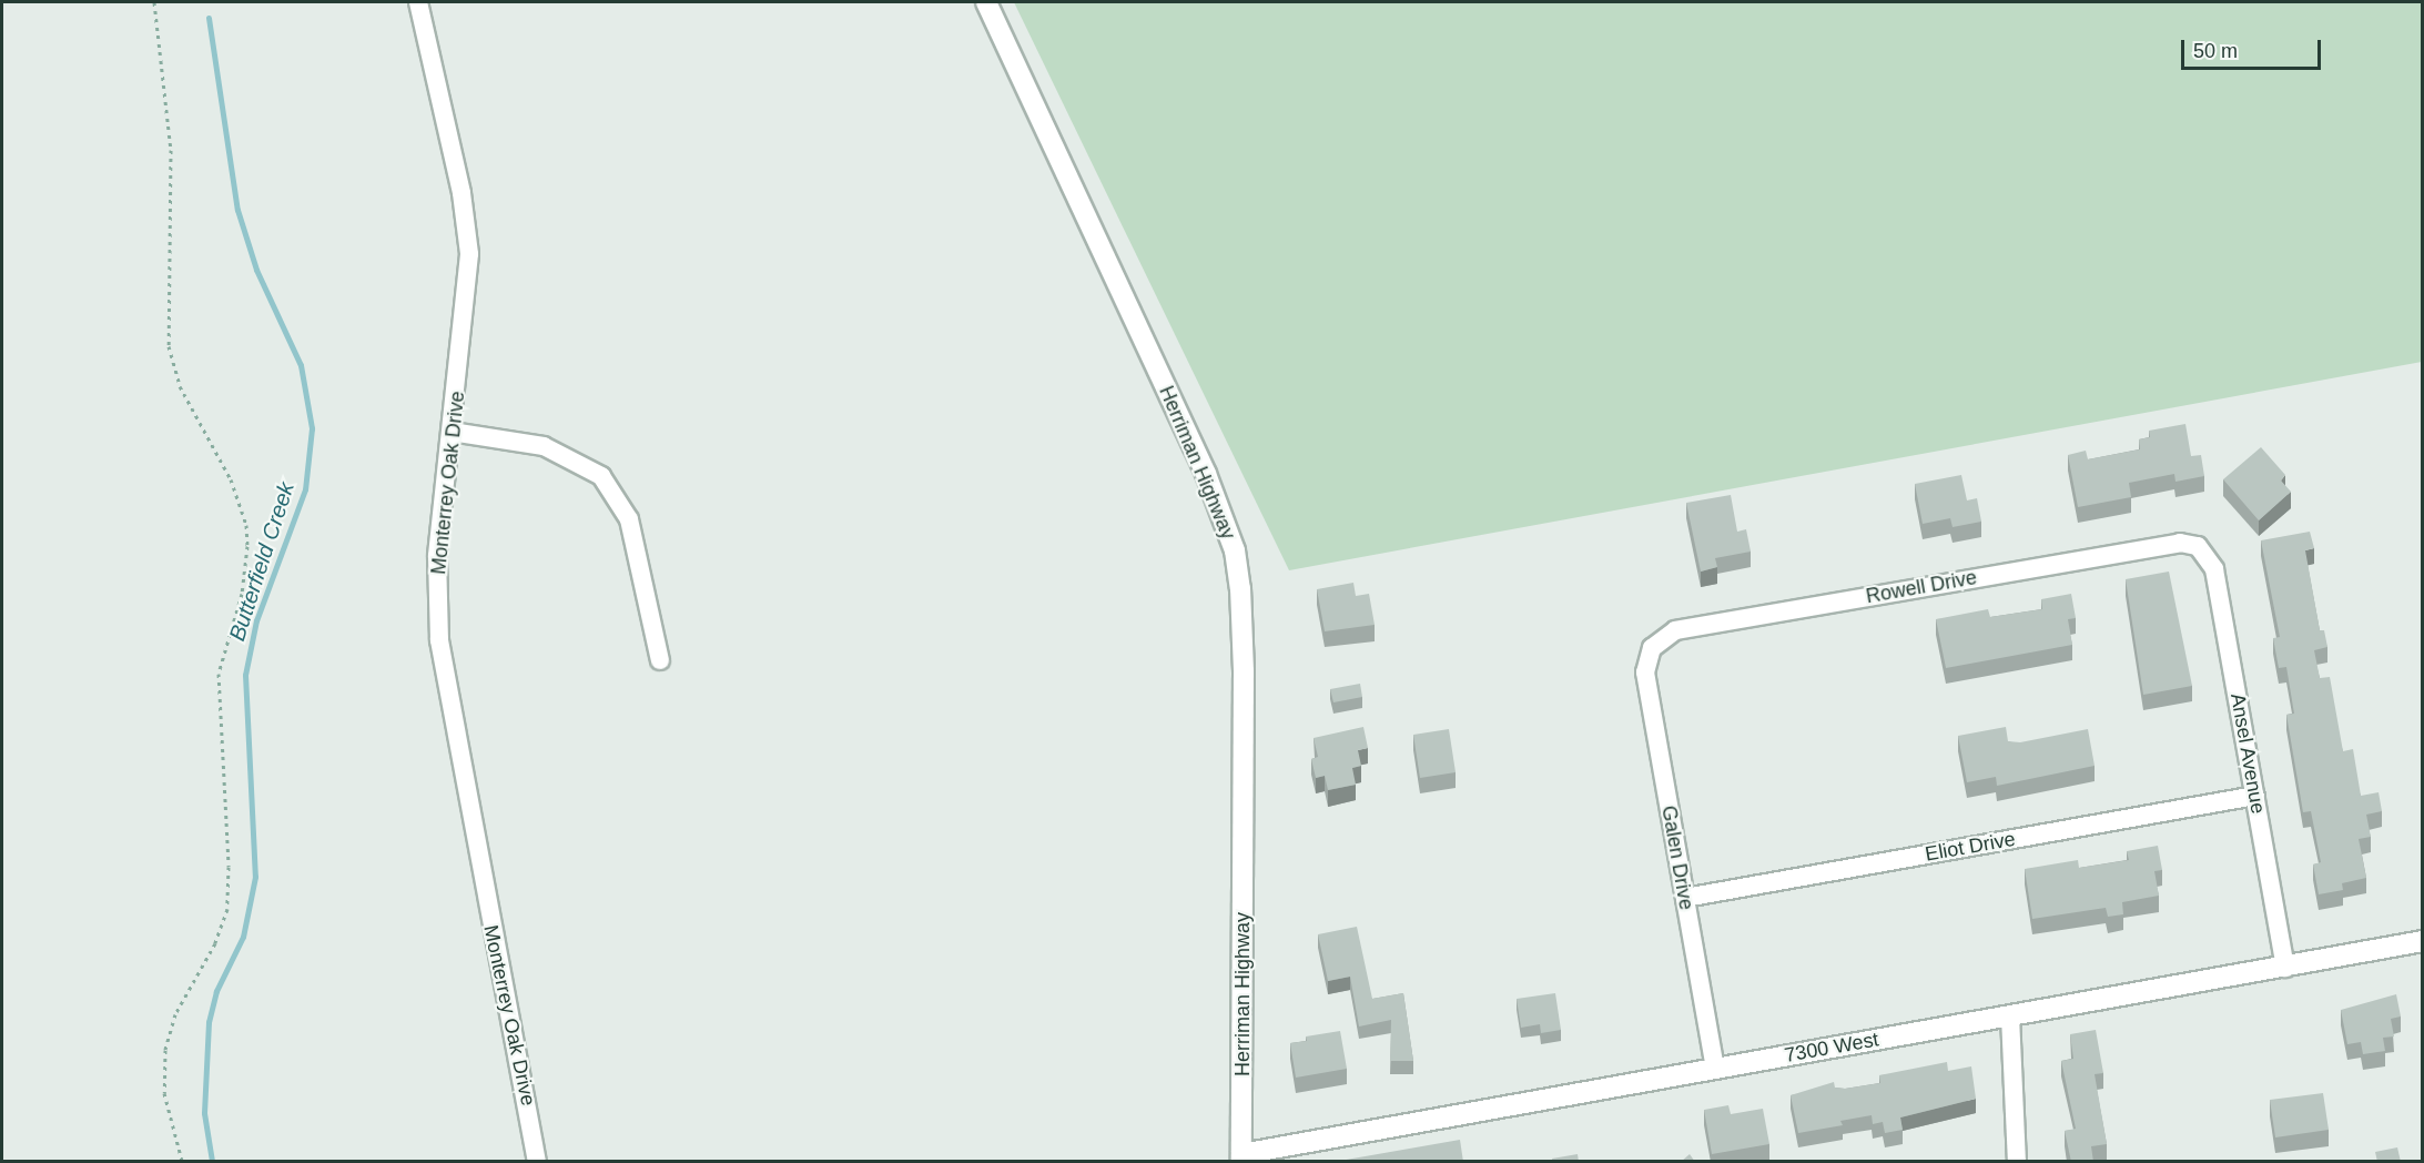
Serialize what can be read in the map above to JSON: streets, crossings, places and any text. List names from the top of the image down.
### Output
{
  "streets": {
    "street": [
      "Herriman Highway",
      "Monterrey Oak Drive",
      "Rowell Drive",
      "Ansel Avenue",
      "Eliot Drive",
      "Galen Drive",
      "7300 West"
    ]
  },
  "crossings": [
    ["Herriman Highway", "7300 West"],
    ["Rowell Drive", "Ansel Avenue"],
    ["Rowell Drive", "Galen Drive"],
    ["Ansel Avenue", "Eliot Drive"],
    ["Ansel Avenue", "7300 West"],
    ["Eliot Drive", "Galen Drive"],
    ["Galen Drive", "7300 West"]
  ],
  "water": ["Butterfield Creek"],
  "scale_bar": "50 m"
}
